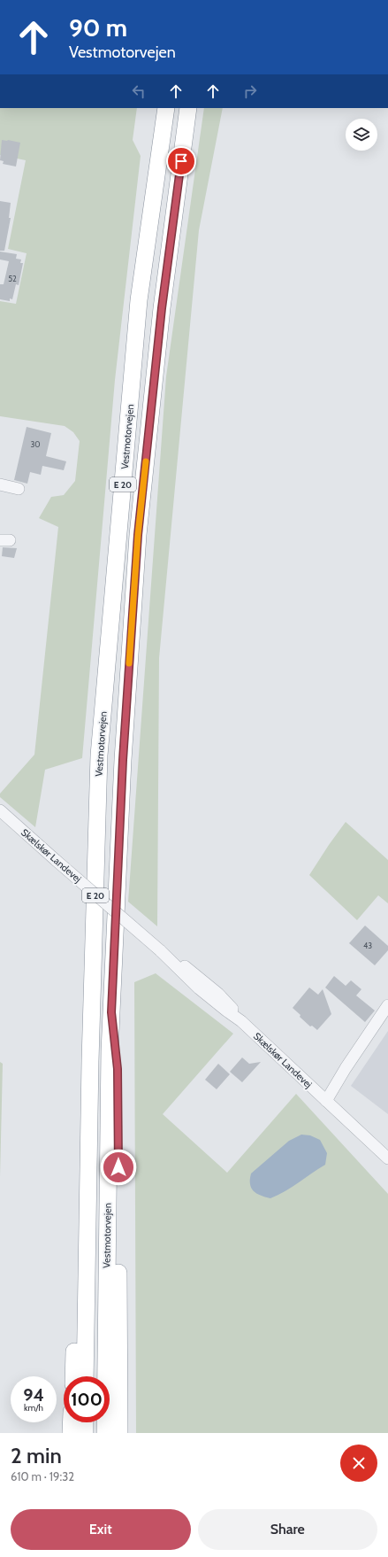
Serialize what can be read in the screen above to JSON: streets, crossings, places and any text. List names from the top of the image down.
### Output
{
  "streets": {
    "highway": ["Vestmotorvejen", "E 20"],
    "street": ["Skælskør Landevej"]
  },
  "house_numbers": ["52", "30", "43"],
  "page": {
    "turn": ["90 m", "Vestmotorvejen"],
    "speed": "94 km/h",
    "limit": "100",
    "heading": ["2 min", "610 m · 19:32"],
    "buttons": ["Exit", "Share"]
  }
}
